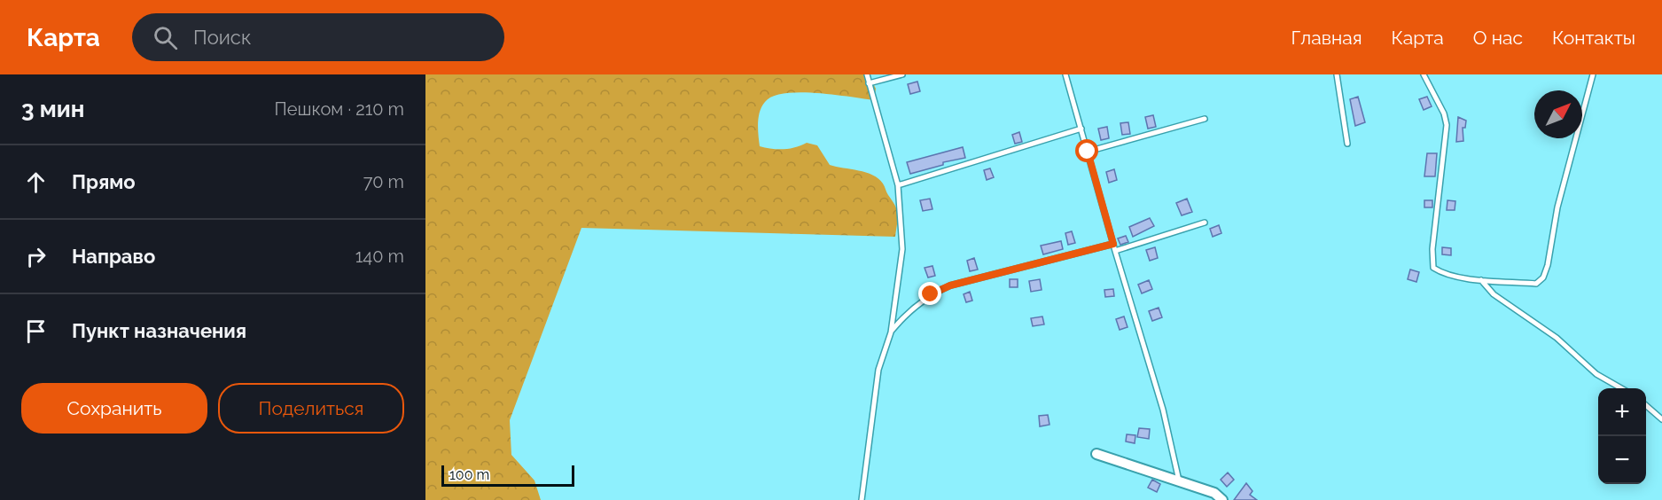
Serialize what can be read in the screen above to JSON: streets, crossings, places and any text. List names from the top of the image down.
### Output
{
  "scale_bar": "100 m",
  "north": "top right",
  "page": {
    "header": "Карта",
    "search": "Поиск",
    "nav": [
      "Главная",
      "Карта",
      "О нас",
      "Контакты"
    ],
    "heading": ["3 мин", "Пешком · 210 m"],
    "list": [
      ["Прямо", "70 m"],
      ["Направо", "140 m"],
      "Пункт назначения"
    ],
    "buttons": ["Сохранить", "Поделиться"],
    "map_buttons": ["+", "−"],
    "scale": "100 m"
  }
}
